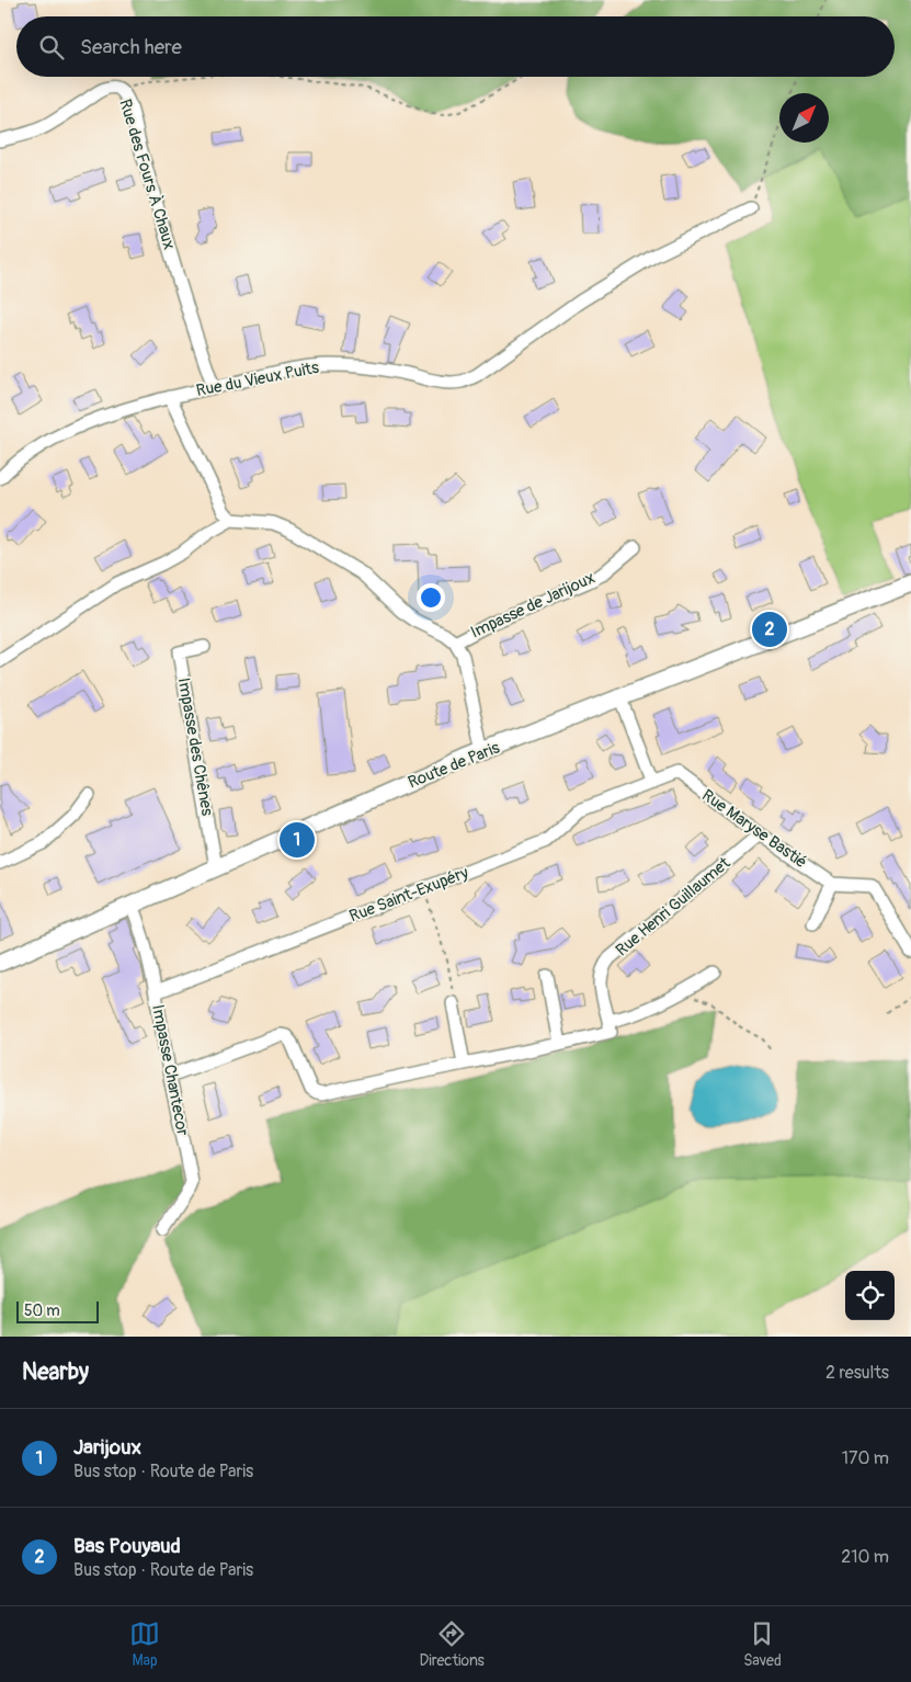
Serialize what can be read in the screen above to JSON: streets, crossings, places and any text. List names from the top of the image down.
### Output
{
  "streets": {
    "main road": ["Route de Paris"],
    "street": [
      "Rue des Fours À Chaux",
      "Rue du Vieux Puits",
      "Impasse de Jarijoux",
      "Impasse des Chênes",
      "Rue Maryse Bastié",
      "Rue Saint-Exupéry",
      "Rue Henri Guillaumet",
      "Impasse Chantecor"
    ]
  },
  "crossings": [
    ["Rue des Fours À Chaux", "Rue du Vieux Puits"],
    ["Impasse des Chênes", "Route de Paris"],
    ["Route de Paris", "Impasse Chantecor"],
    ["Rue Maryse Bastié", "Rue Saint-Exupéry"],
    ["Rue Maryse Bastié", "Rue Henri Guillaumet"],
    ["Rue Saint-Exupéry", "Impasse Chantecor"]
  ],
  "scale_bar": "50 m",
  "north": "top right",
  "page": {
    "search": "Search here",
    "pins": ["2", "1"],
    "scale": "50 m",
    "heading": ["Nearby", "2 results"],
    "list": [
      {
        "mark": "1",
        "name": "Jarijoux",
        "note": "Bus stop · Route de Paris",
        "value": "170 m"
      },
      {
        "mark": "2",
        "name": "Bas Pouyaud",
        "note": "Bus stop · Route de Paris",
        "value": "210 m"
      }
    ],
    "nav": ["Map", "Directions", "Saved"]
  }
}
